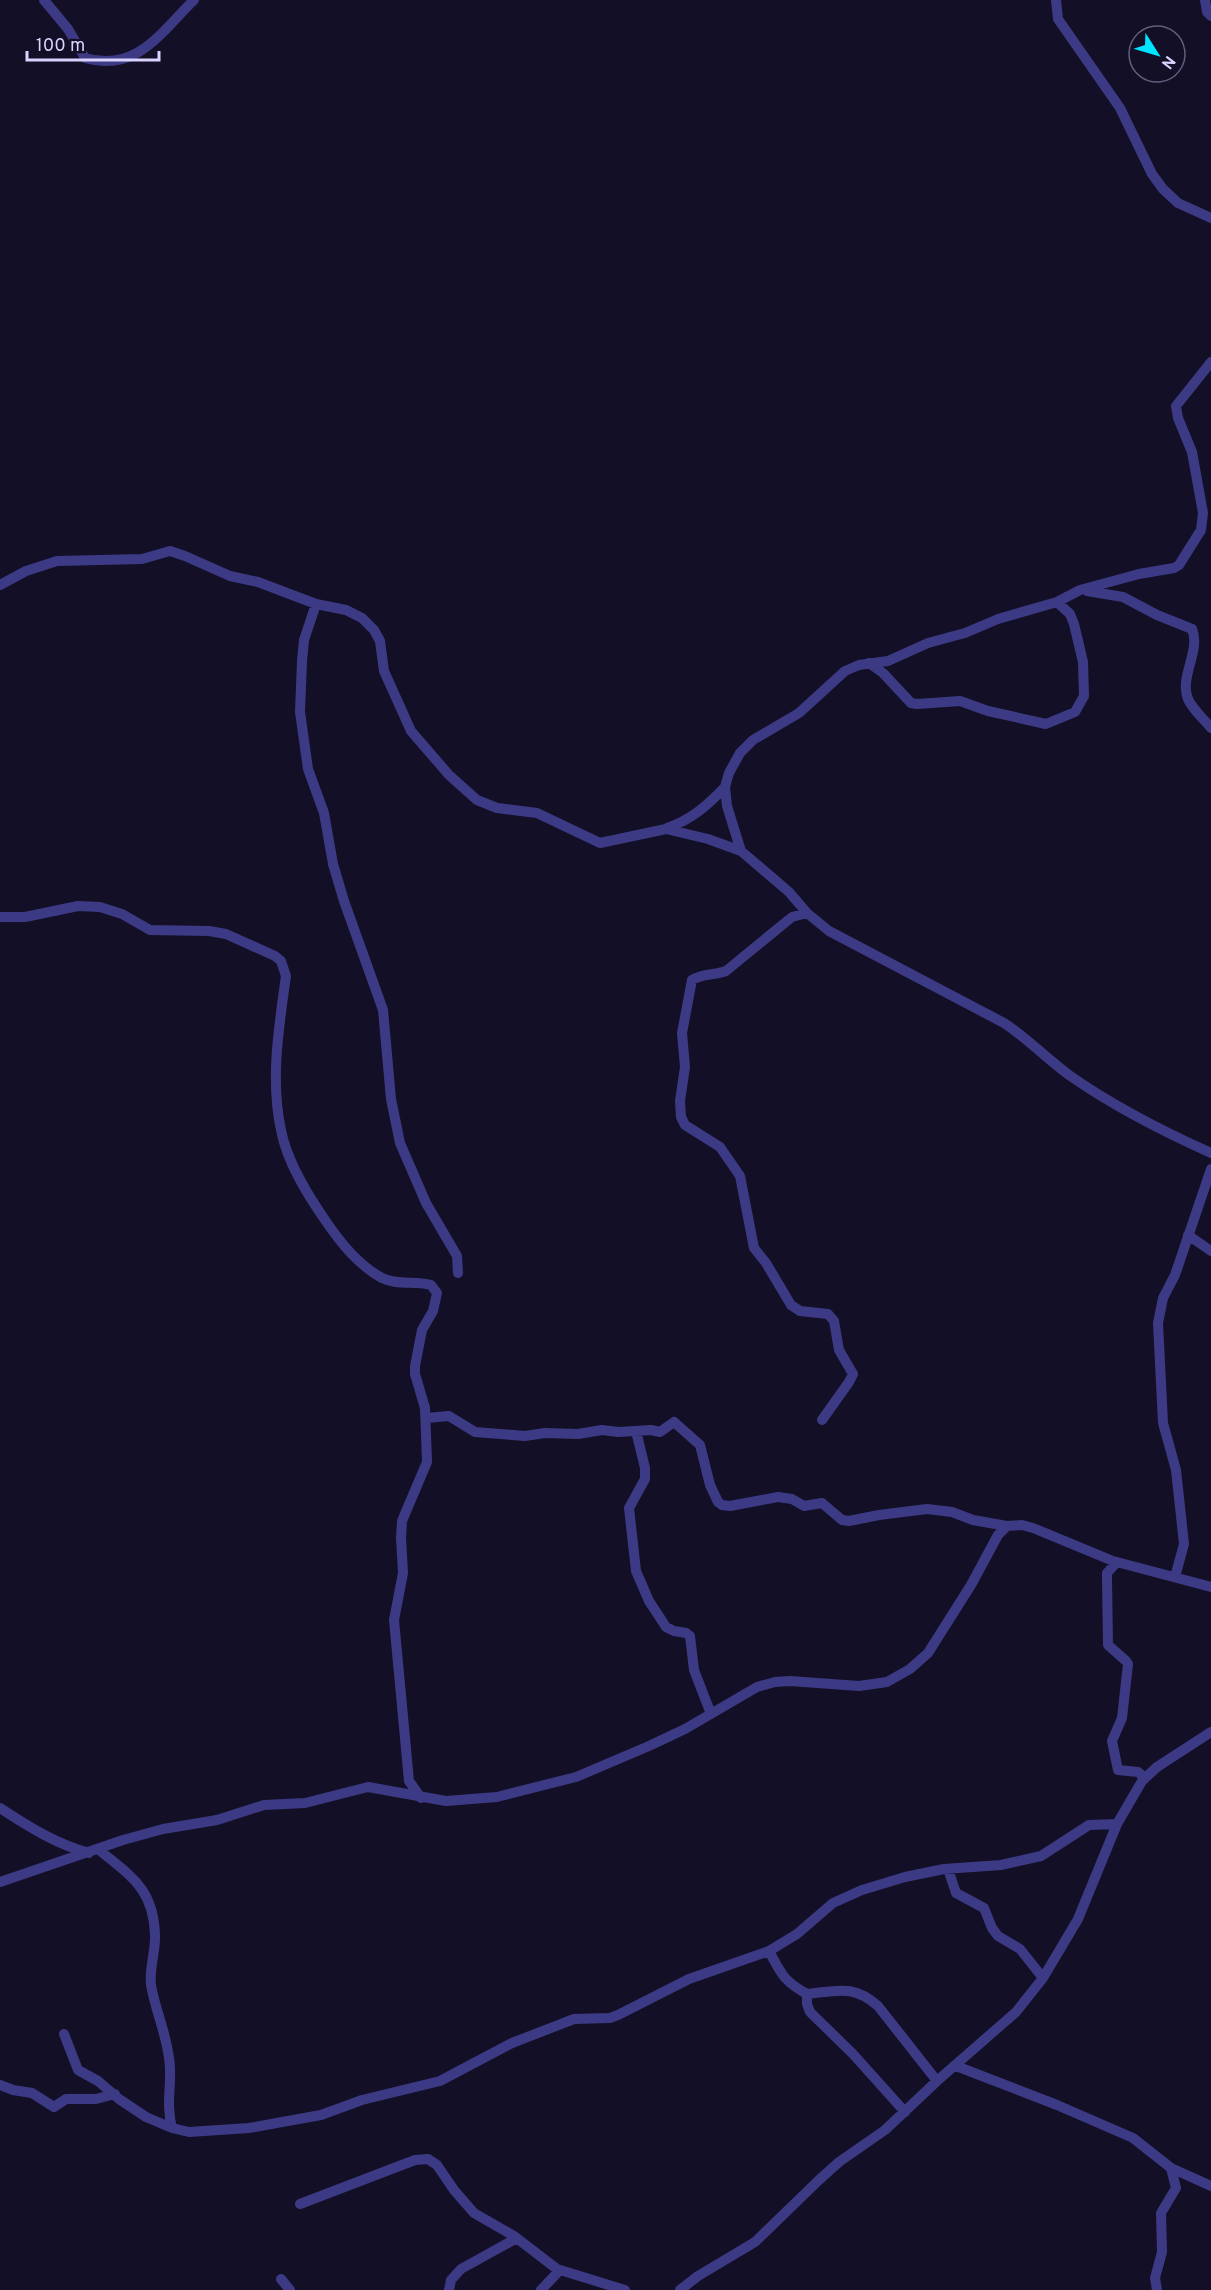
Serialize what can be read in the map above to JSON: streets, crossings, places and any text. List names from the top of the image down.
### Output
{
  "scale_bar": "100 m",
  "north": "bottom right"
}
